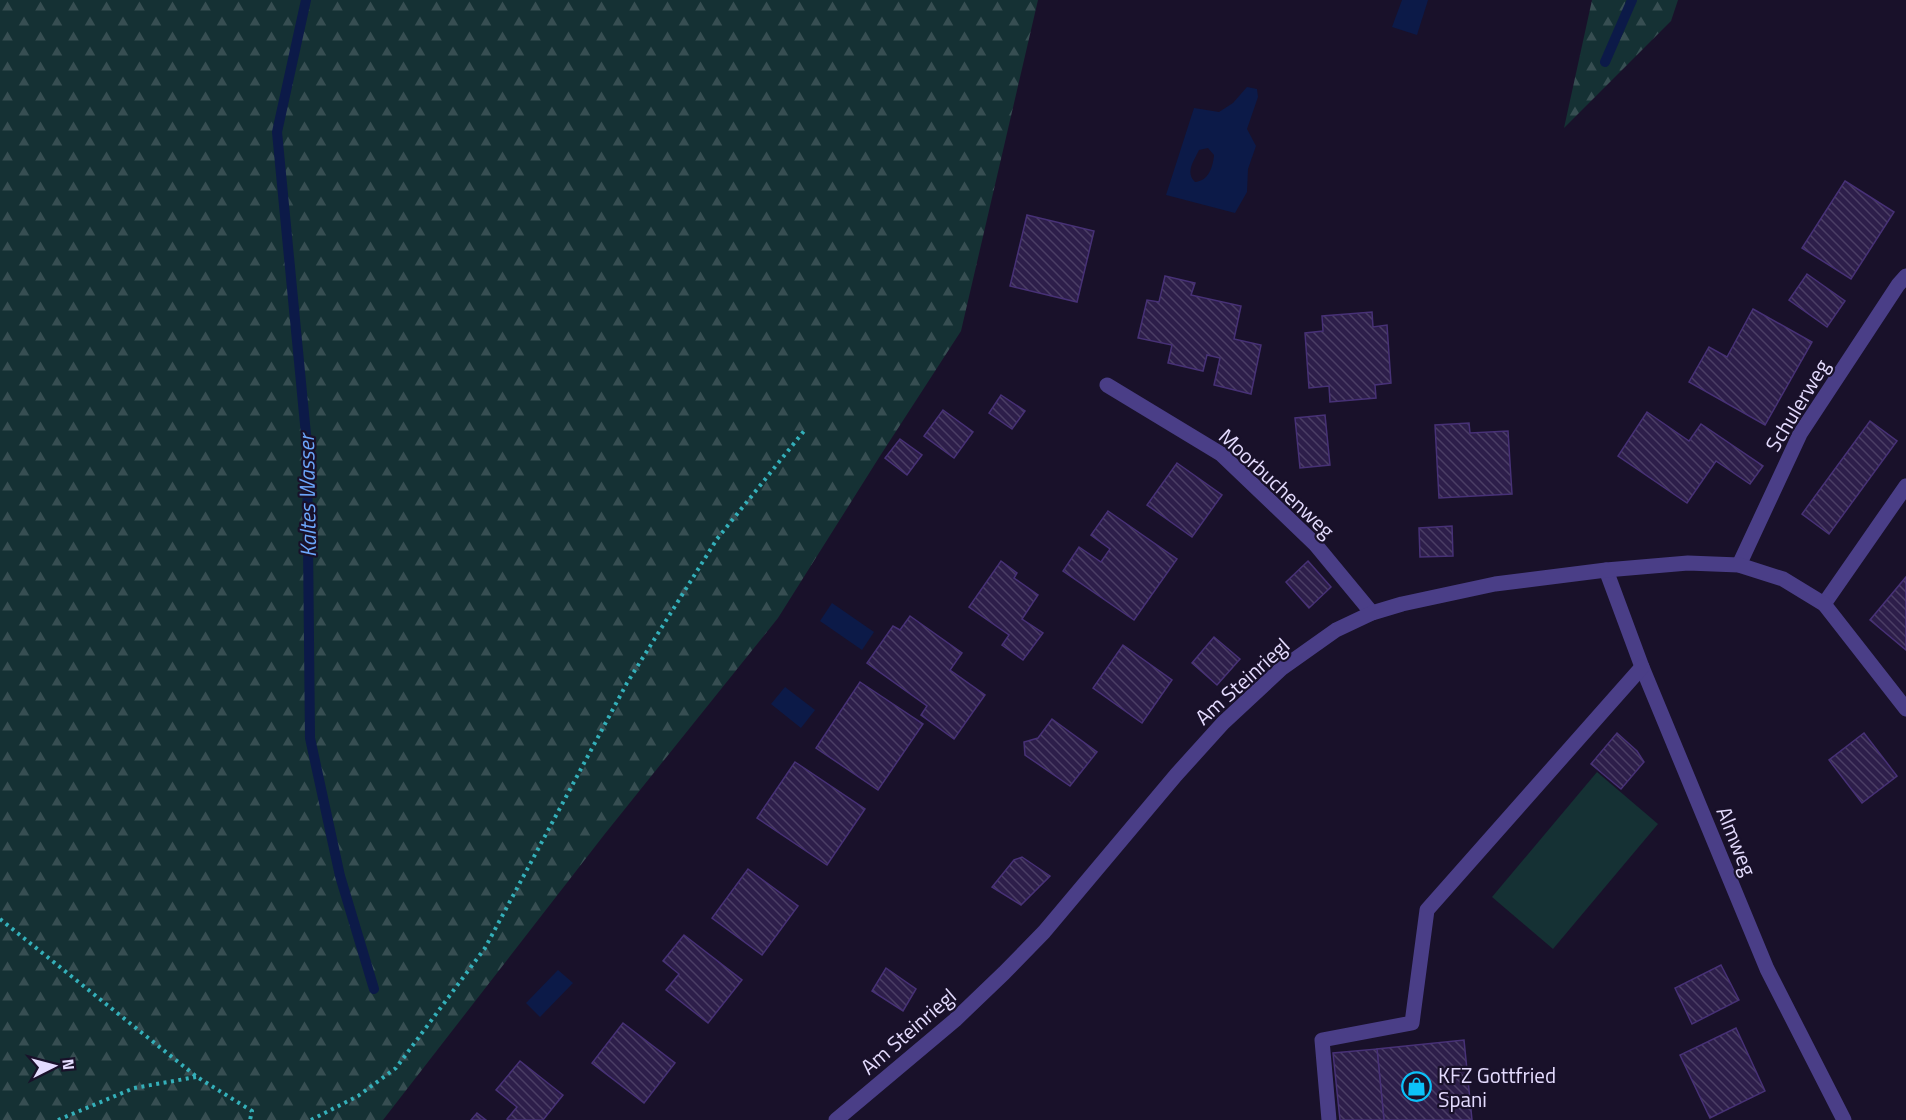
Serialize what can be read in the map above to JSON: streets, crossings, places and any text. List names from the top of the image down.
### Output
{
  "streets": {
    "street": [
      "Schulerweg",
      "Moorbuchenweg",
      "Am Steinriegl",
      "Almweg"
    ]
  },
  "crossings": [
    ["Schulerweg", "Am Steinriegl"],
    ["Moorbuchenweg", "Am Steinriegl"],
    ["Am Steinriegl", "Almweg"]
  ],
  "water": ["Kaltes Wasser"],
  "places": {
    "shop": ["KFZ Gottfried Spani"]
  },
  "north": "right"
}
